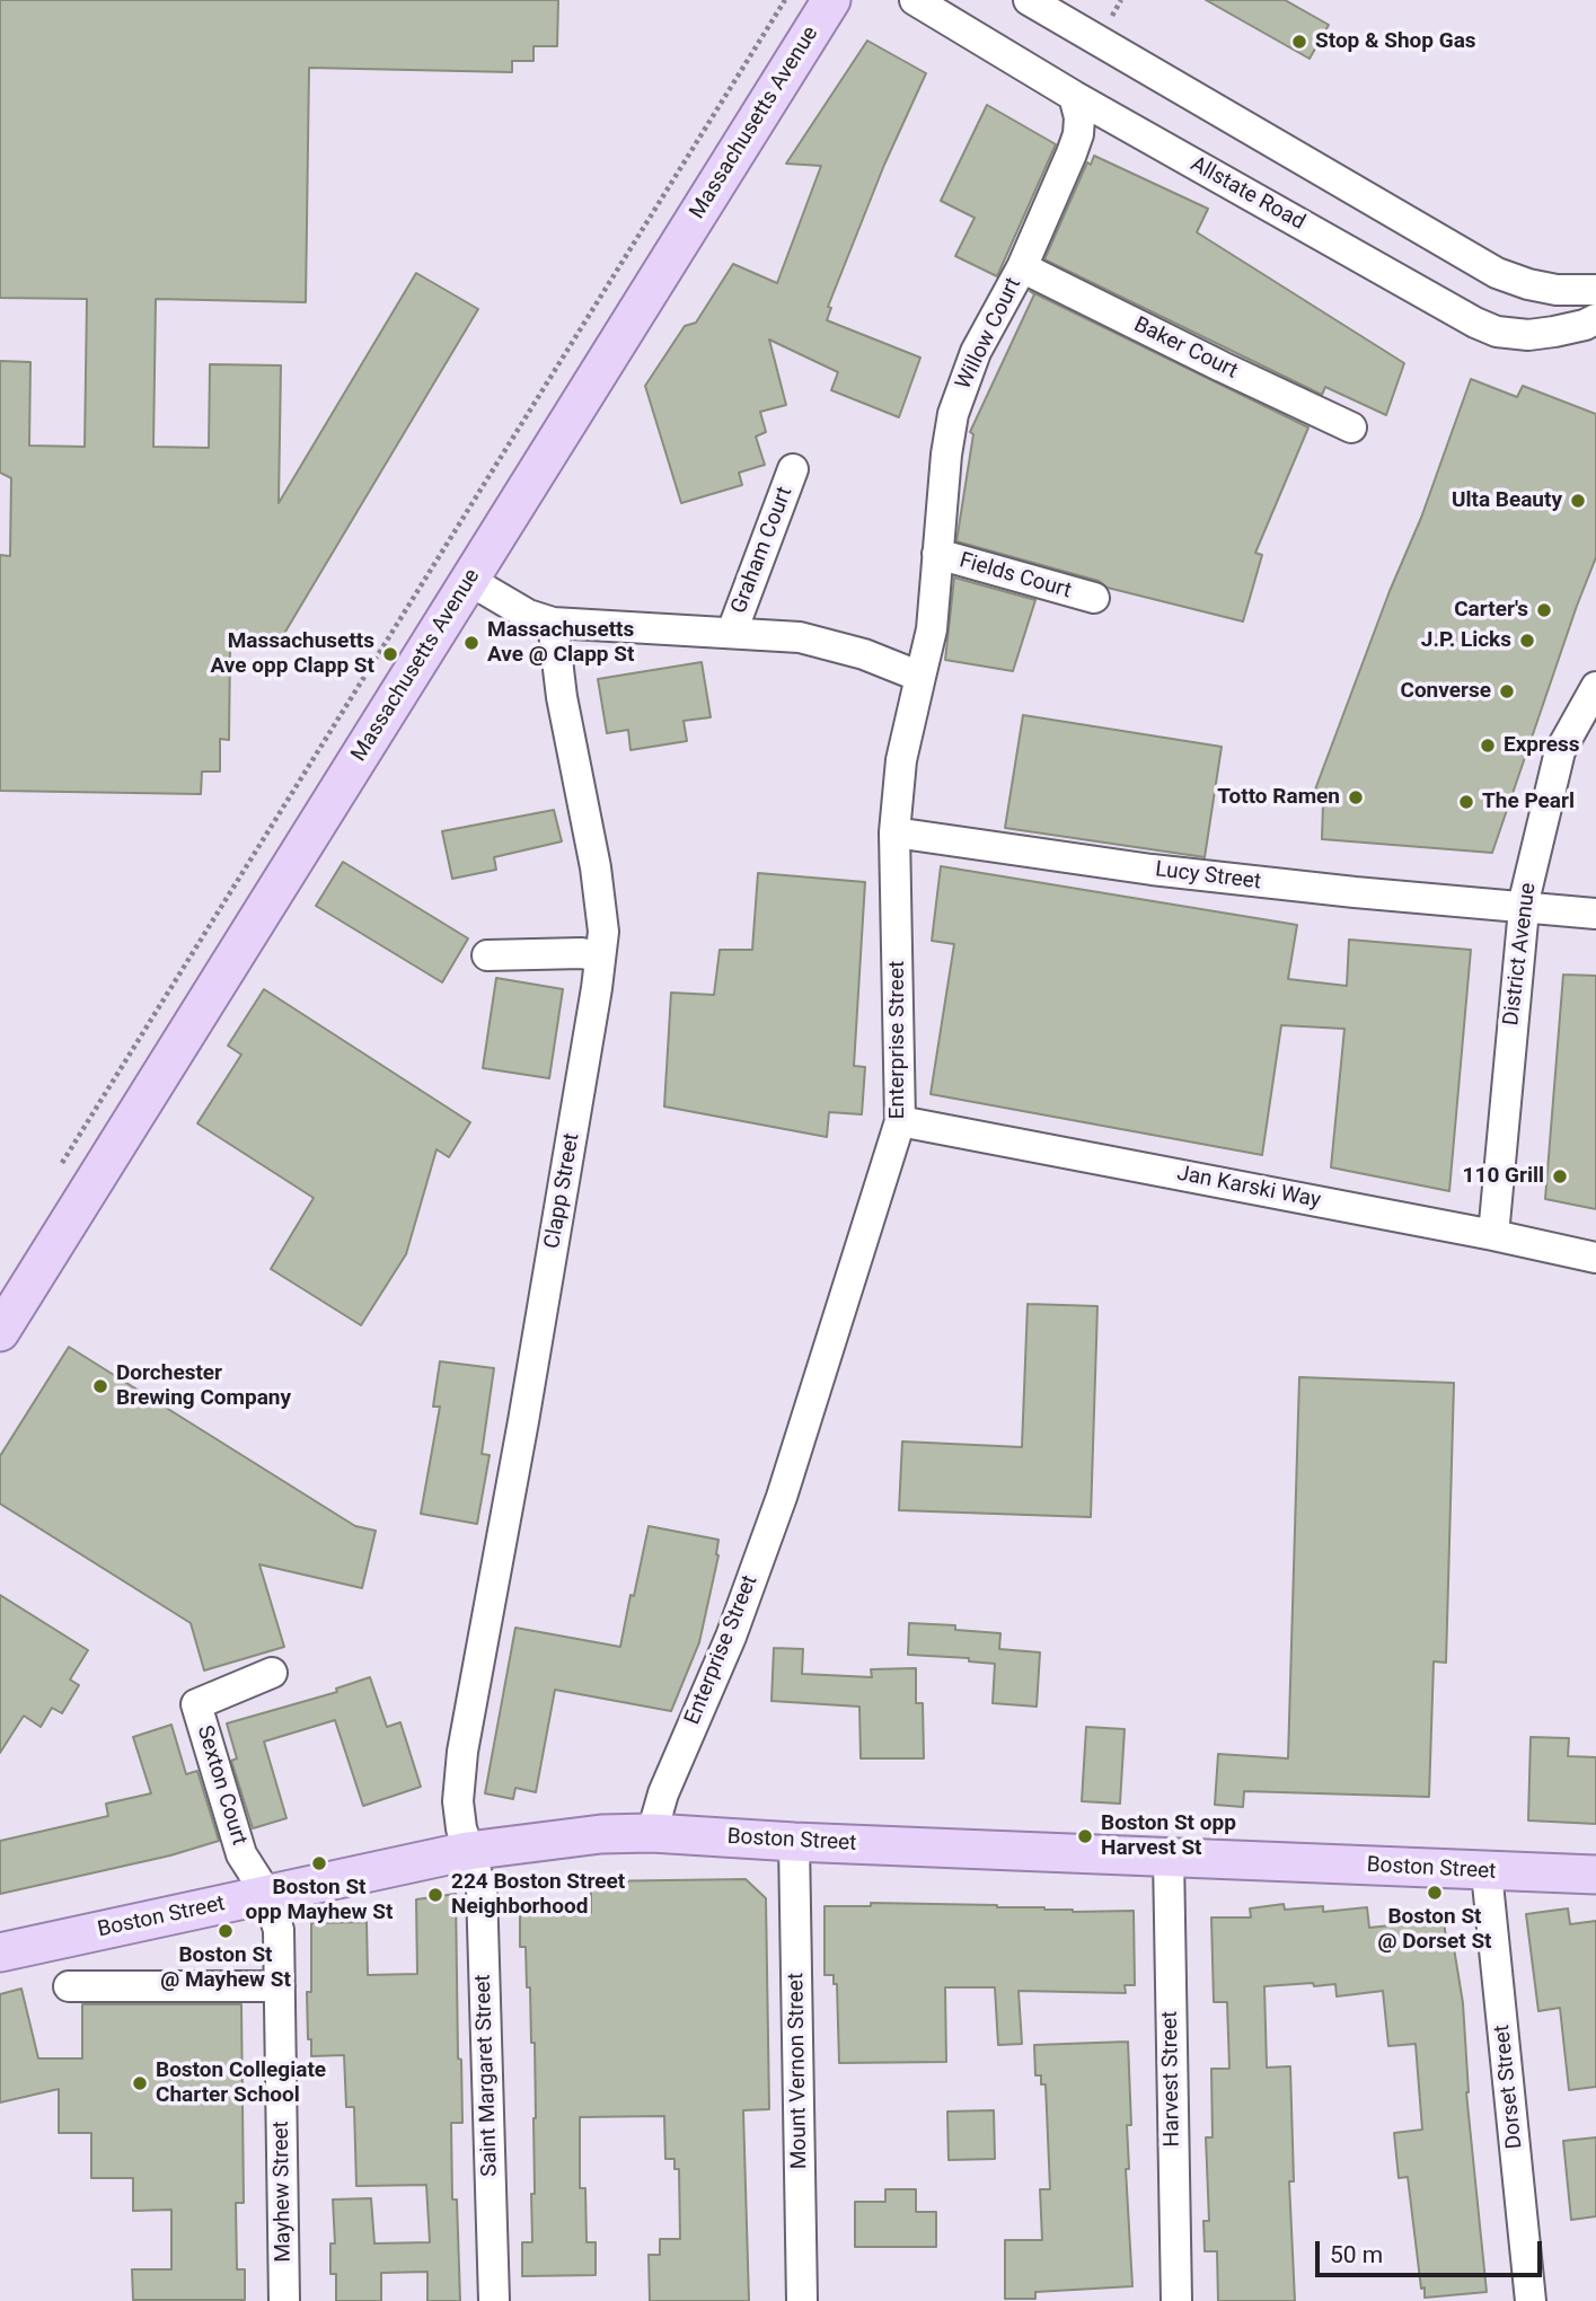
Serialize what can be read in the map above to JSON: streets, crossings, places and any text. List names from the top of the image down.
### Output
{
  "streets": {
    "main road": ["Massachusetts Avenue", "Boston Street"],
    "street": [
      "Allstate Road",
      "Willow Court",
      "Baker Court",
      "Graham Court",
      "Fields Court",
      "Lucy Street",
      "District Avenue",
      "Enterprise Street",
      "Jan Karski Way",
      "Clapp Street",
      "Sexton Court",
      "Mount Vernon Street",
      "Saint Margaret Street",
      "Harvest Street",
      "Dorset Street",
      "Mayhew Street"
    ]
  },
  "crossings": [
    ["Allstate Road", "Willow Court"],
    ["Willow Court", "Baker Court"],
    ["Willow Court", "Fields Court"],
    ["Willow Court", "Enterprise Street"],
    ["Lucy Street", "District Avenue"],
    ["Lucy Street", "Enterprise Street"],
    ["District Avenue", "Jan Karski Way"],
    ["Enterprise Street", "Jan Karski Way"],
    ["Enterprise Street", "Boston Street"],
    ["Clapp Street", "Boston Street"],
    ["Clapp Street", "Saint Margaret Street"],
    ["Sexton Court", "Boston Street"],
    ["Sexton Court", "Mayhew Street"],
    ["Boston Street", "Mount Vernon Street"],
    ["Boston Street", "Saint Margaret Street"],
    ["Boston Street", "Harvest Street"],
    ["Boston Street", "Dorset Street"],
    ["Boston Street", "Mayhew Street"]
  ],
  "places": [
    "Stop & Shop Gas",
    "Ulta Beauty",
    "Carter's",
    "J.P. Licks",
    "Massachusetts Ave @ Clapp St",
    "Massachusetts Ave opp Clapp St",
    "Converse",
    "Express",
    "Totto Ramen",
    "The Pearl",
    "110 Grill",
    "Dorchester Brewing Company",
    "Boston St opp Harvest St",
    "Boston St opp Mayhew St",
    "Boston St @ Dorset St",
    "224 Boston Street Neighborhood",
    "Boston St @ Mayhew St",
    "Boston Collegiate Charter School"
  ],
  "scale_bar": "50 m"
}
